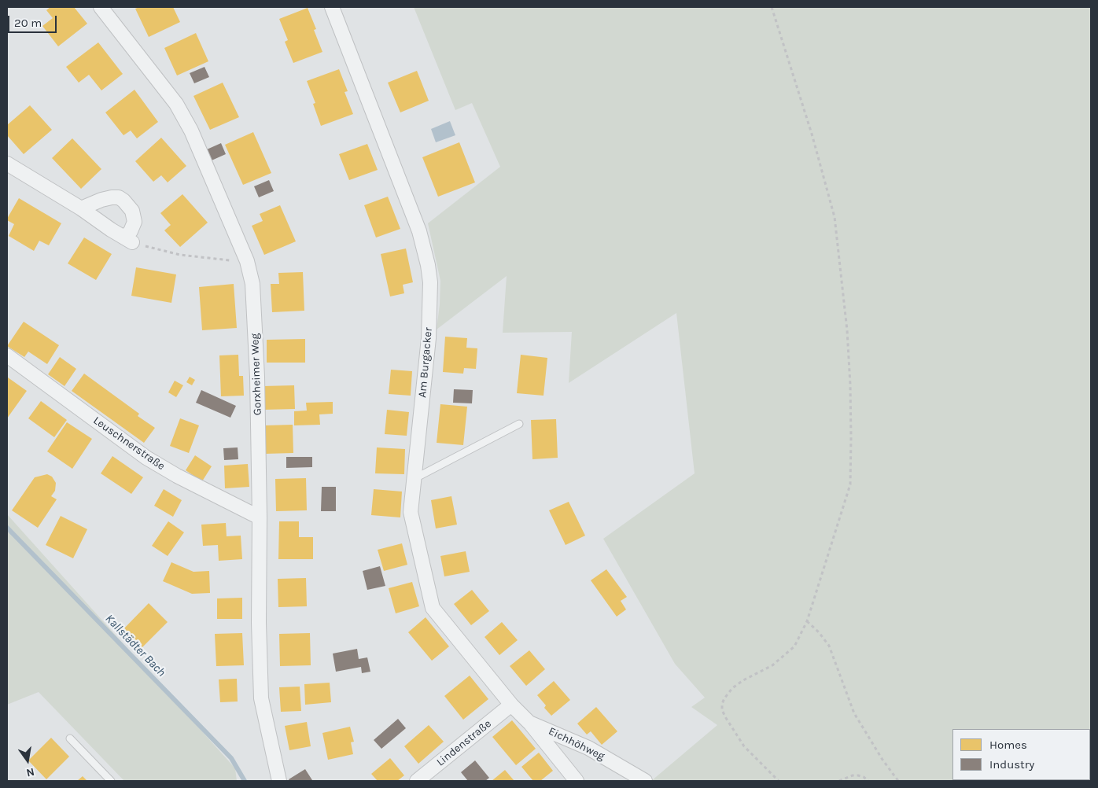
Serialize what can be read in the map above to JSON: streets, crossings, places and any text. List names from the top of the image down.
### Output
{
  "streets": {
    "street": [
      "Am Burgacker",
      "Gorxheimer Weg",
      "Leuschnerstraße",
      "Lindenstraße",
      "Eichhöhweg"
    ]
  },
  "crossings": [
    ["Am Burgacker", "Lindenstraße"],
    ["Am Burgacker", "Eichhöhweg"],
    ["Gorxheimer Weg", "Leuschnerstraße"],
    ["Lindenstraße", "Eichhöhweg"]
  ],
  "water": ["Kallstädter Bach"],
  "legend": ["Homes", "Industry"],
  "scale_bar": "20 m",
  "north": "bottom"
}
